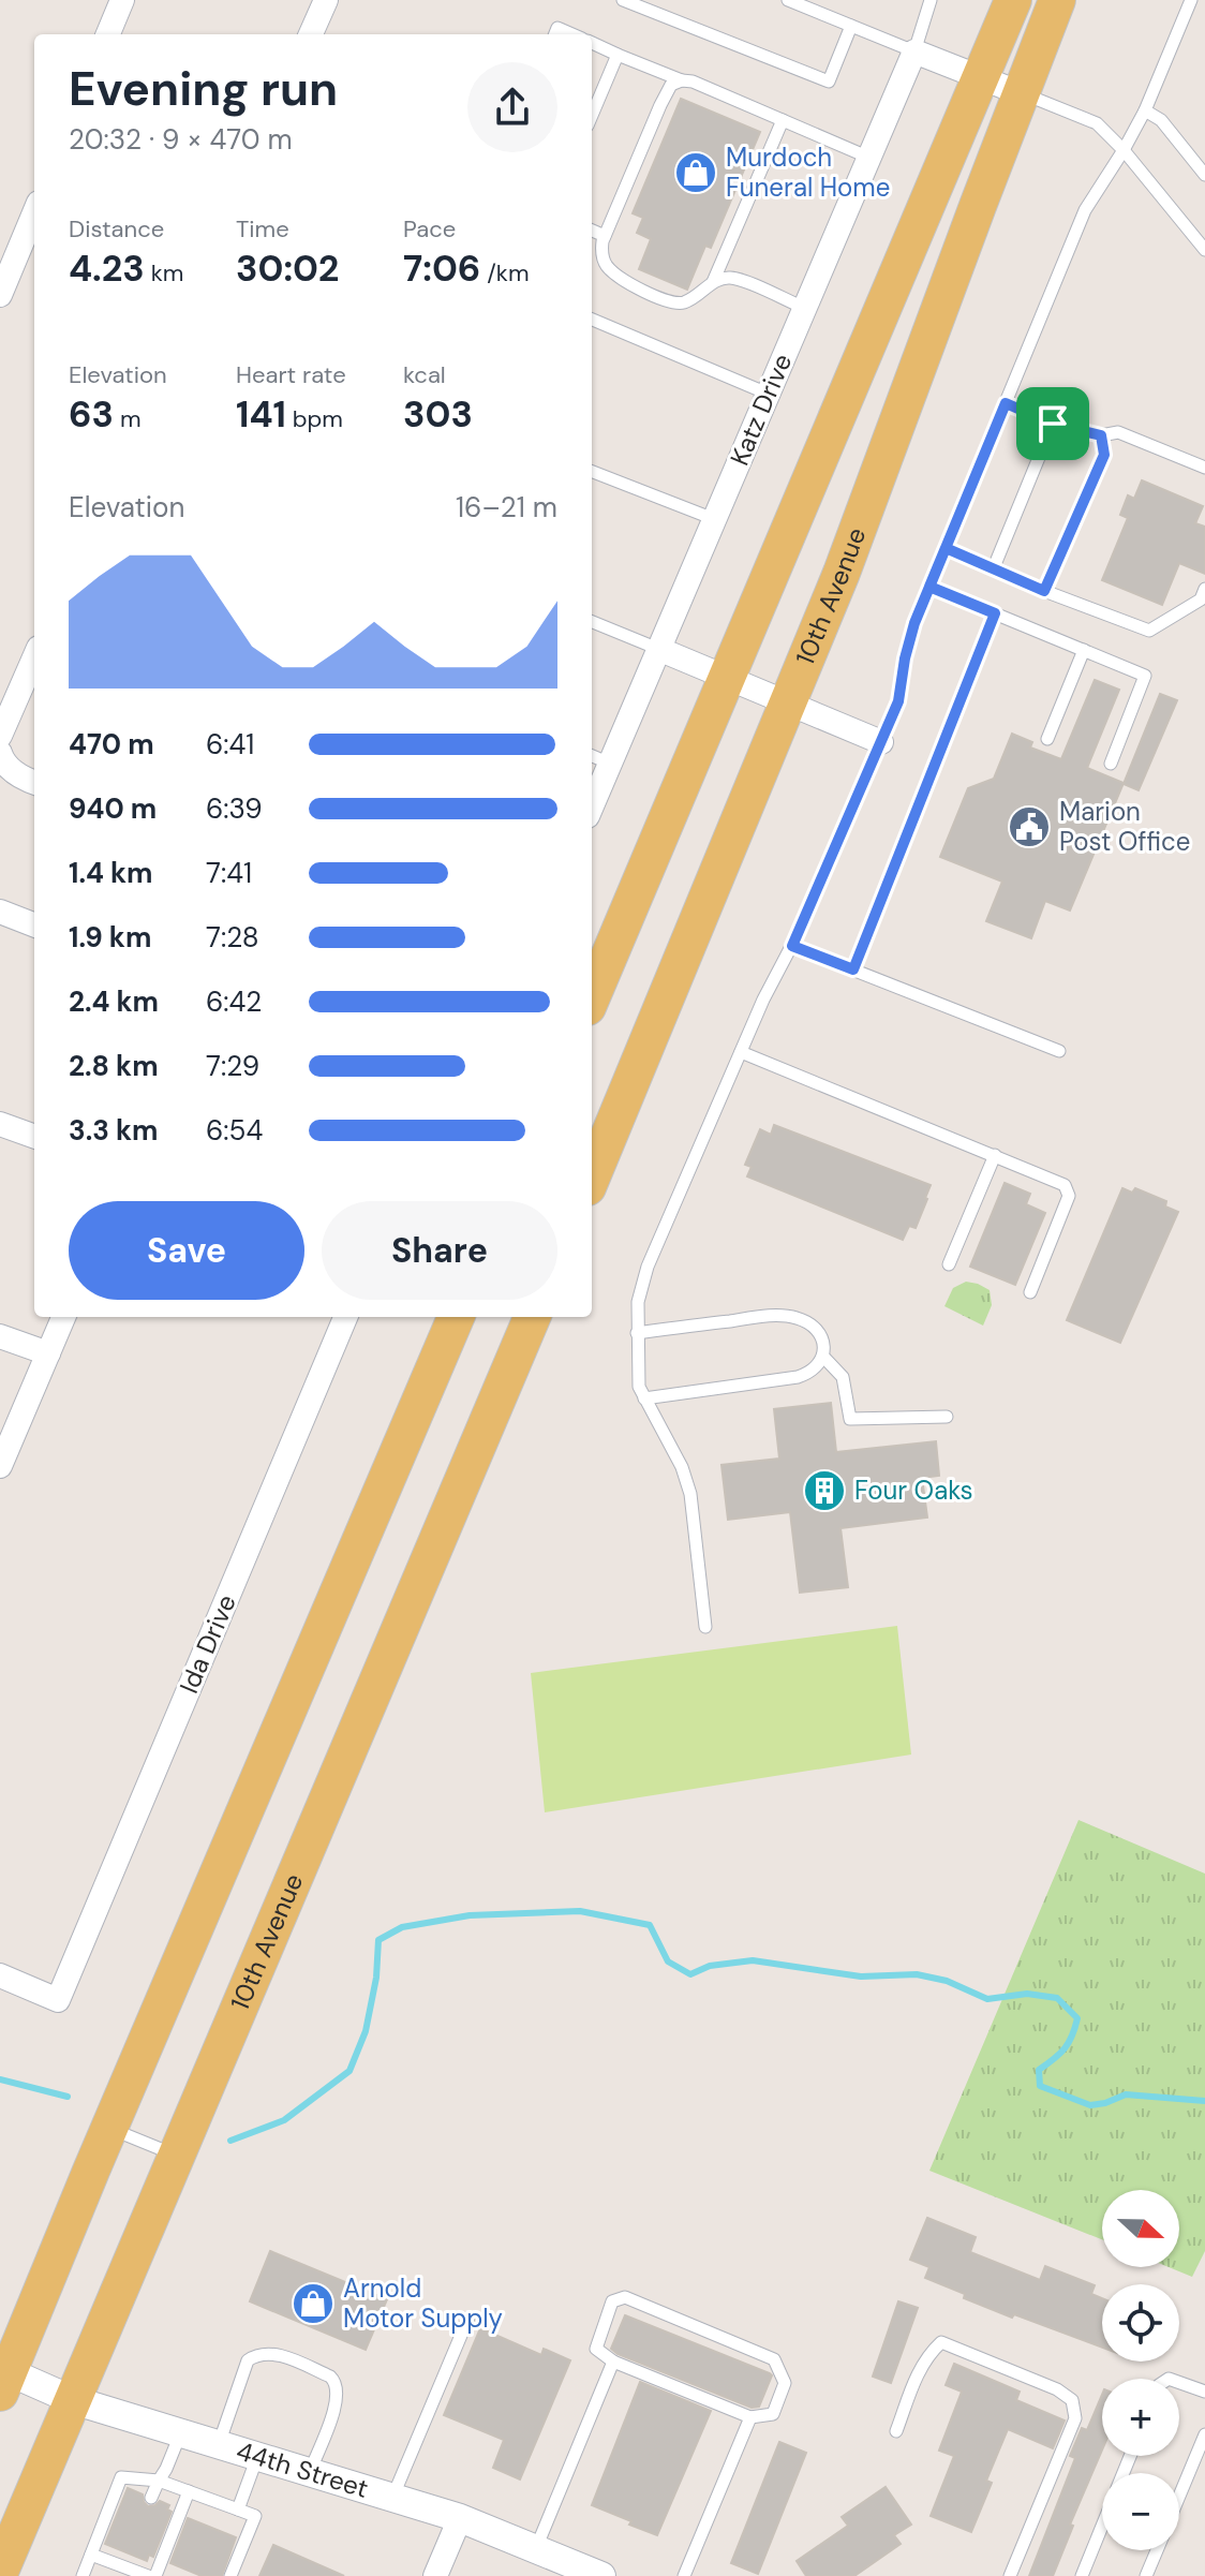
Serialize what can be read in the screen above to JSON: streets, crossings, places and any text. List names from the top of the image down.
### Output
{
  "streets": {
    "main road": ["10th Avenue"],
    "street": ["Katz Drive", "Ida Drive", "44th Street"]
  },
  "crossings": [
    ["10th Avenue", "44th Street"]
  ],
  "places": {
    "shop": ["Murdoch Funeral Home", "Arnold Motor Supply"],
    "public building": ["Marion Post Office"],
    "building": ["Four Oaks"]
  },
  "north": "right",
  "page": {
    "heading": ["Evening run", "20:32 · 9 × 470 m"],
    "stats": [
      ["Distance", "4.23 km"],
      ["Time", "30:02"],
      ["Pace", "7:06 /km"],
      ["Elevation", "63 m"],
      ["Heart rate", "141 bpm"],
      ["kcal", "303"]
    ],
    "chart": ["Elevation", "16–21 m"],
    "list": [
      {
        "name": "470 m",
        "note": "6:41"
      },
      {
        "name": "940 m",
        "note": "6:39"
      },
      {
        "name": "1.4 km",
        "note": "7:41"
      },
      {
        "name": "1.9 km",
        "note": "7:28"
      },
      {
        "name": "2.4 km",
        "note": "6:42"
      },
      {
        "name": "2.8 km",
        "note": "7:29"
      },
      {
        "name": "3.3 km",
        "note": "6:54"
      }
    ],
    "buttons": ["Save", "Share"],
    "map_buttons": ["+", "−"]
  }
}
